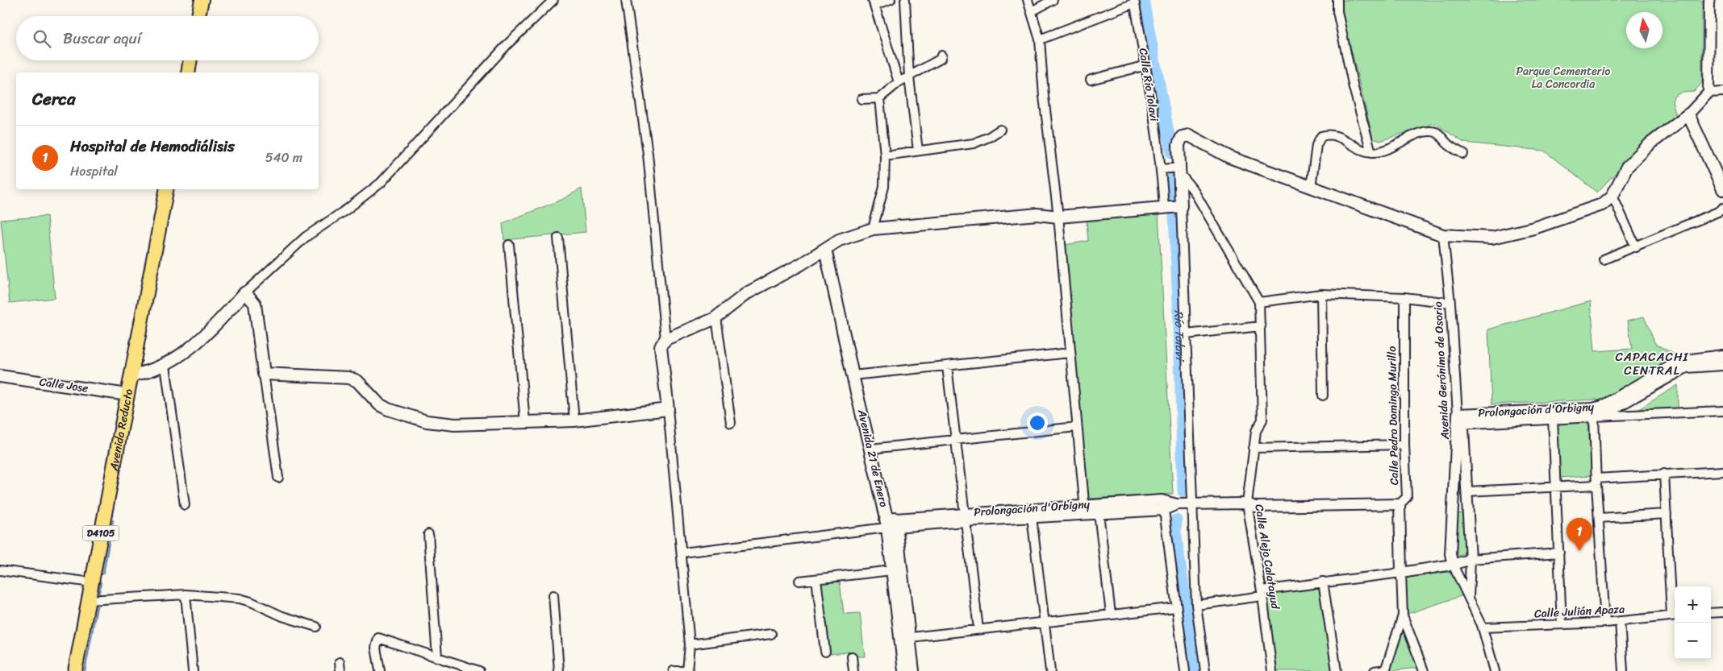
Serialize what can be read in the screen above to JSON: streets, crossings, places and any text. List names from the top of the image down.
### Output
{
  "streets": {
    "main road": [
      "Calle Jose",
      "Avenida Reducto",
      "Avenida 21 de Enero",
      "D4105"
    ],
    "street": [
      "Calle Río Tolavi",
      "Avenida Gerónimo de Osorio",
      "Prolongación d'Orbigny",
      "Calle Pedro Domingo Murillo",
      "Calle Alejo Calatayud",
      "Calle Julián Apaza"
    ]
  },
  "crossings": [
    ["Avenida Gerónimo de Osorio", "Prolongación d'Orbigny"],
    ["Avenida Gerónimo de Osorio", "Calle Julián Apaza"],
    ["Calle Jose", "Avenida Reducto"],
    ["Prolongación d'Orbigny", "Calle Pedro Domingo Murillo"],
    ["Prolongación d'Orbigny", "Avenida 21 de Enero"],
    ["Prolongación d'Orbigny", "Calle Alejo Calatayud"]
  ],
  "districts": ["CAPACACHI CENTRAL"],
  "water": ["Río Tolavi"],
  "parks": ["Parque Cementerio La Concordia"],
  "north": "top",
  "page": {
    "search": "Buscar aquí",
    "heading": "Cerca",
    "list": [
      {
        "mark": "1",
        "name": "Hospital de Hemodiálisis",
        "note": "Hospital",
        "value": "540 m"
      }
    ],
    "pins": "1",
    "map_buttons": ["+", "−"]
  }
}
